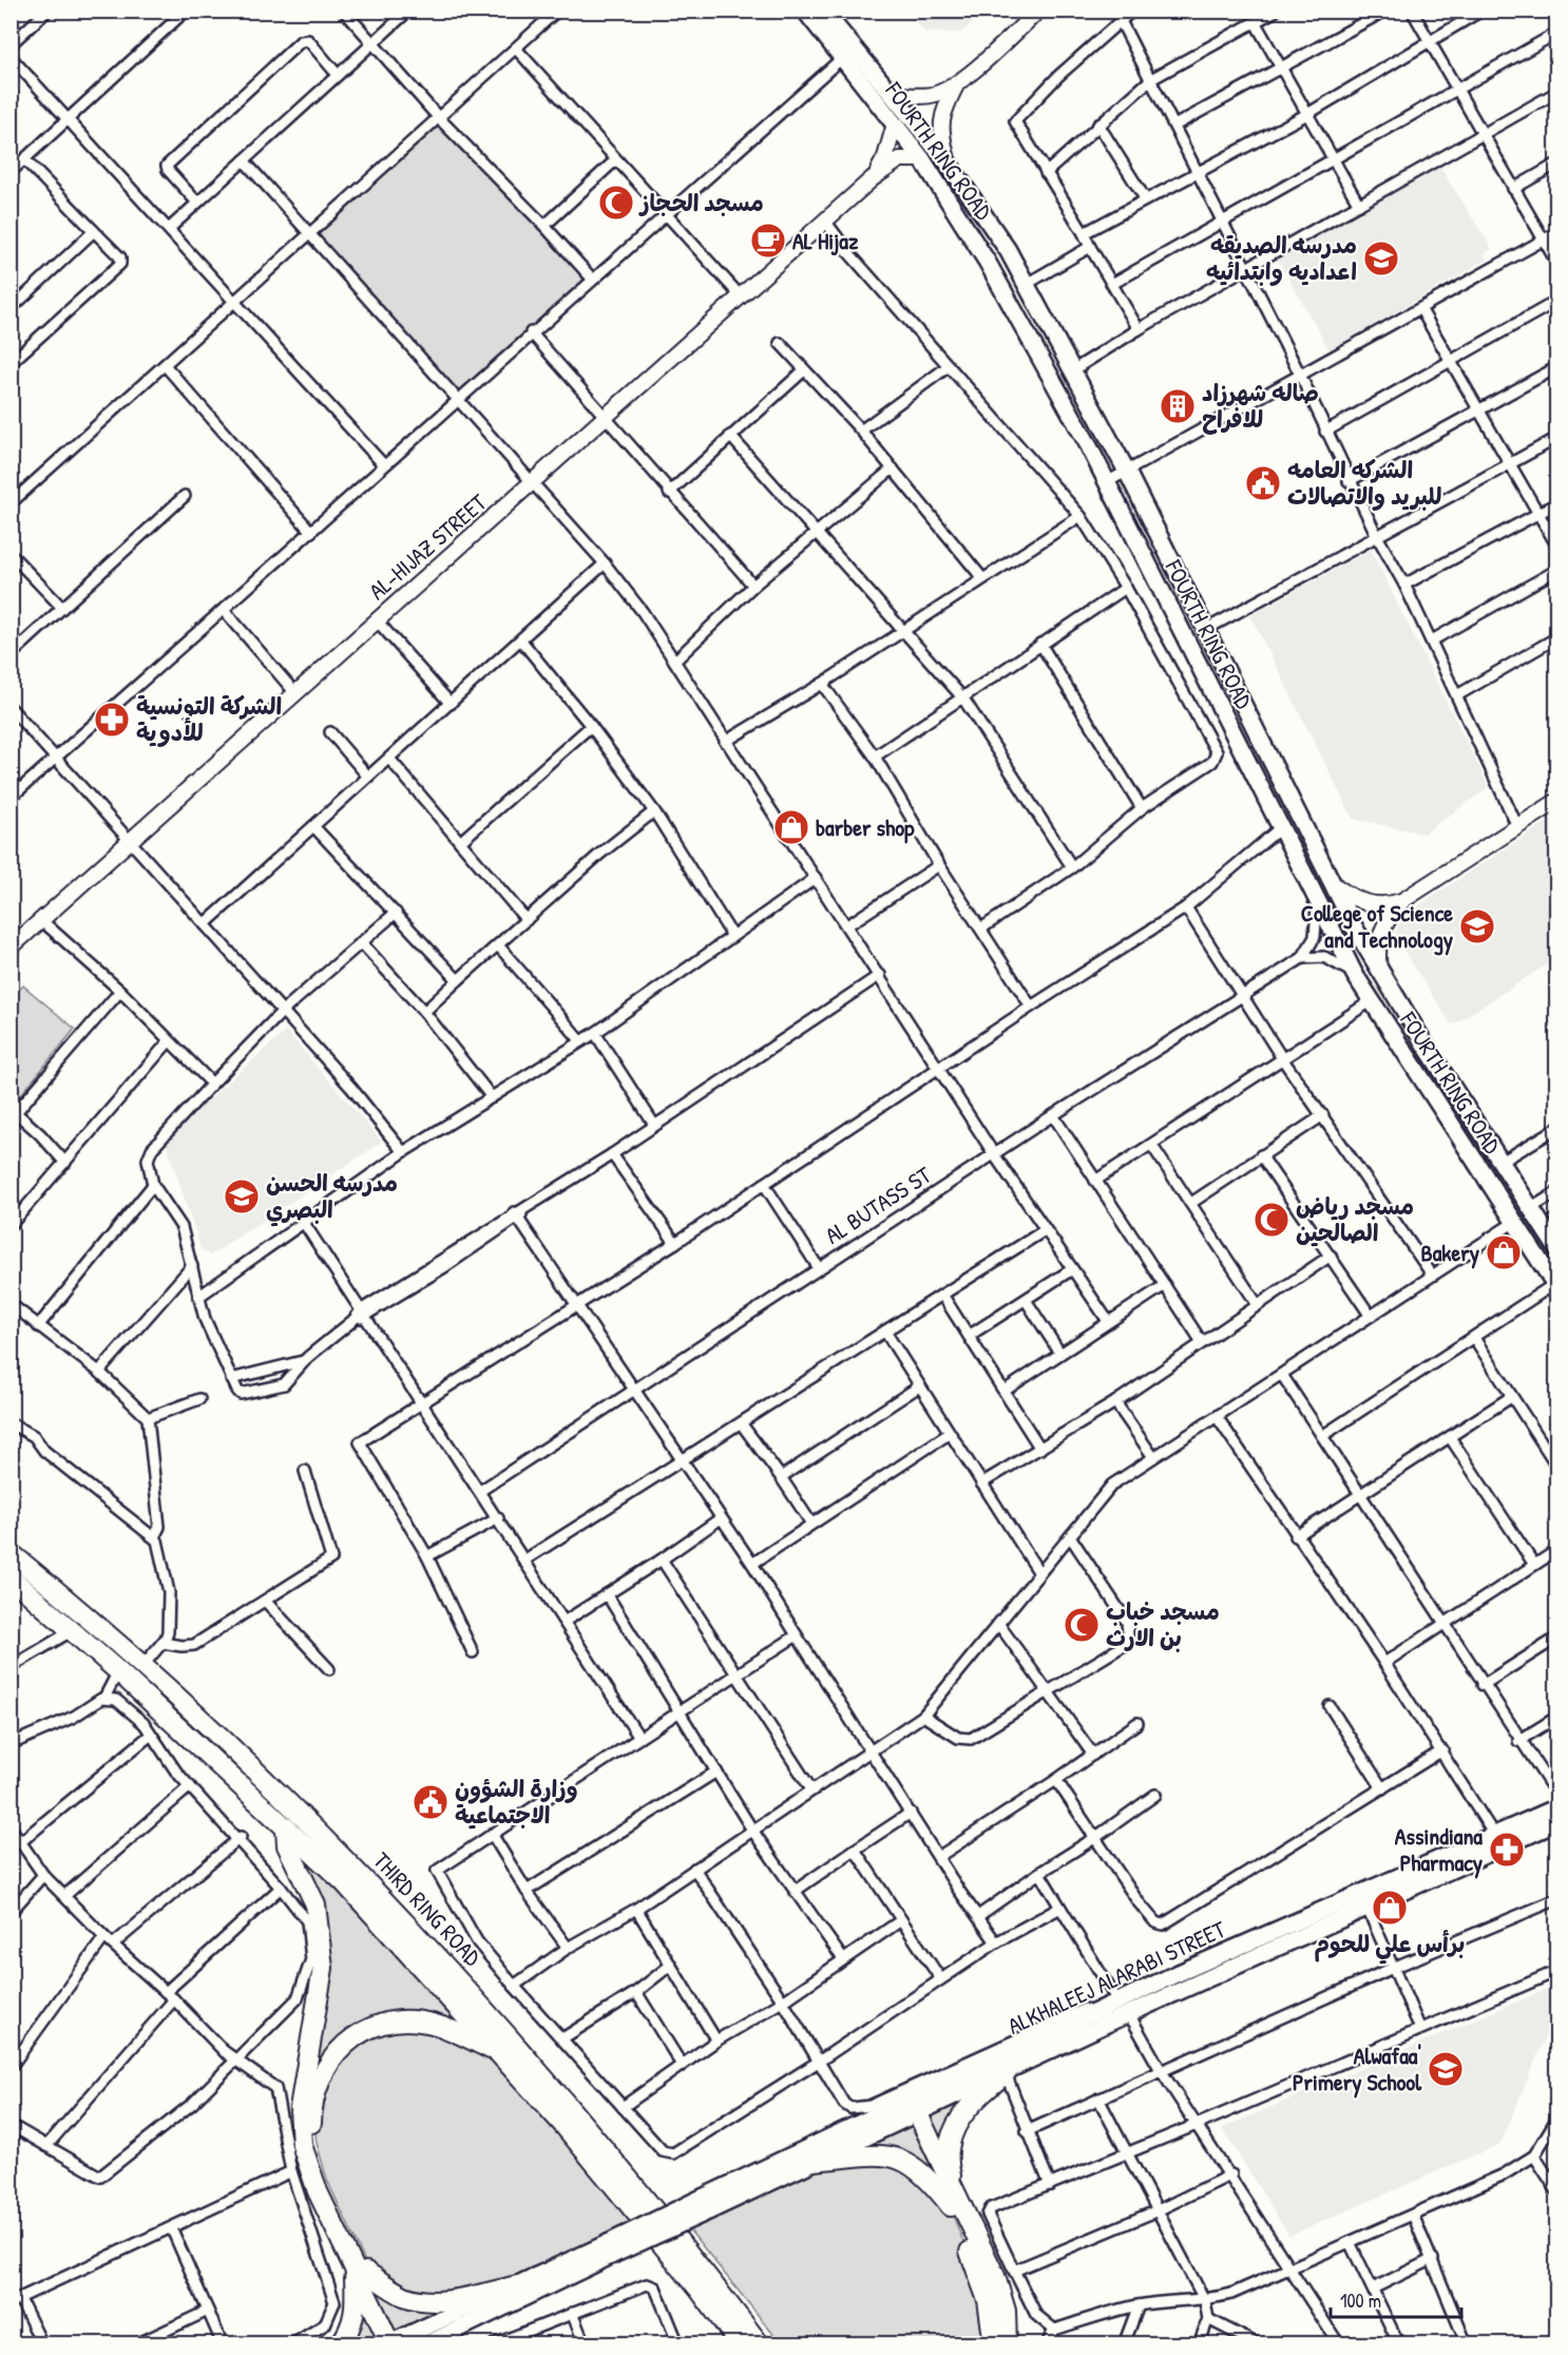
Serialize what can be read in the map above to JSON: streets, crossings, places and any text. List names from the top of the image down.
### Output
{
  "streets": {
    "highway": ["THIRD RING ROAD"],
    "main road": ["FOURTH RING ROAD", "AL-HIJAZ STREET", "ALKHALEEJ ALARABI STREET"],
    "street": ["AL BUTASS ST"]
  },
  "crossings": [
    ["FOURTH RING ROAD", "AL-HIJAZ STREET"]
  ],
  "places": {
    "mosque": ["مسجد الحجاز", "مسجد رياض الصالحين", "مسجد خباب بن الارث"],
    "cafe": ["AL Hijaz"],
    "school or university": [
      "مدرسه الصديقه اعداديه وابتدائيه",
      "College of Science and Technology",
      "مدرسه الحسن البصري",
      "Alwafaa' Primery School"
    ],
    "building": ["صاله شهرزاد للافراح"],
    "public building": ["الشركه العامه للبريد والاتصالات", "وزارة الشؤون الاجتماعية"],
    "pharmacy": ["الشركة التونسية للأدوية", "Assindiana Pharmacy"],
    "shop": ["barber shop", "Bakery", "برأس علي للحوم"]
  },
  "scale_bar": "100 m"
}
